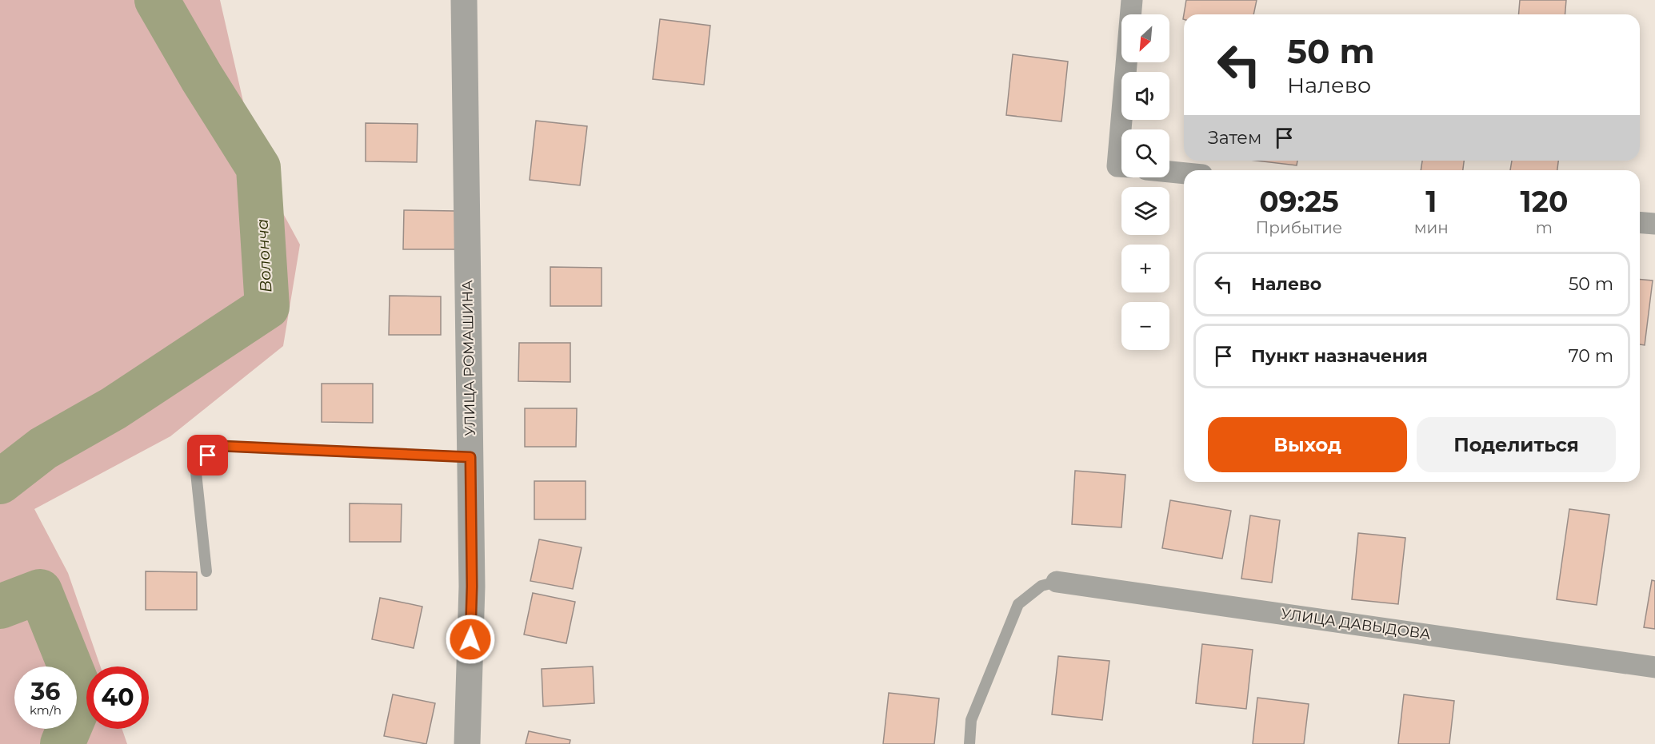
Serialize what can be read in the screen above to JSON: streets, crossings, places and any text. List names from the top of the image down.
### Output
{
  "streets": {
    "street": ["УЛИЦА РОМАШИНА", "УЛИЦА ДАВЫДОВА"]
  },
  "water": ["Волонча"],
  "north": "bottom left",
  "page": {
    "map_buttons": ["+", "−"],
    "turn": ["50 m", "Налево"],
    "then": "Затем",
    "eta": [
      "09:25",
      "Прибытие",
      "1",
      "мин",
      "120",
      "m"
    ],
    "list": [
      {
        "name": "Налево",
        "value": "50 m"
      },
      {
        "name": "Пункт назначения",
        "value": "70 m"
      }
    ],
    "buttons": ["Выход", "Поделиться"],
    "speed": "36 km/h",
    "limit": "40"
  }
}
